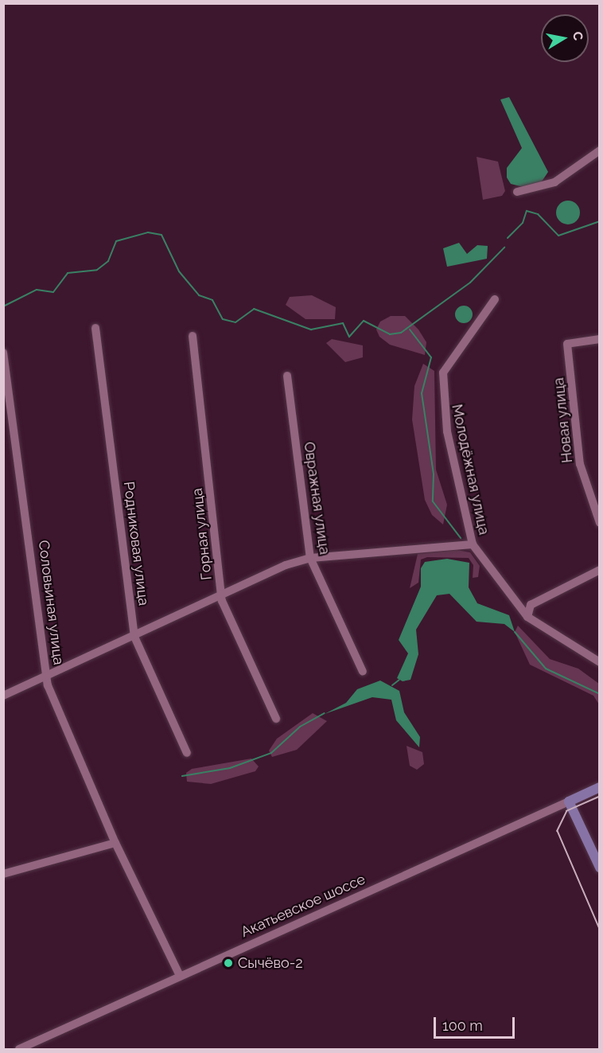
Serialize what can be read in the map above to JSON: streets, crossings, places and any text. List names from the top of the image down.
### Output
{
  "streets": {
    "main road": ["Акатьевское шоссе"],
    "street": [
      "Новая улица",
      "Молодёжная улица",
      "Овражная улица",
      "Горная улица",
      "Родниковая улица",
      "Соловьиная улица"
    ]
  },
  "crossings": [
    ["Соловьиная улица", "Акатьевское шоссе"]
  ],
  "places": ["Сычёво-2"],
  "scale_bar": "100 m",
  "north": "right"
}
